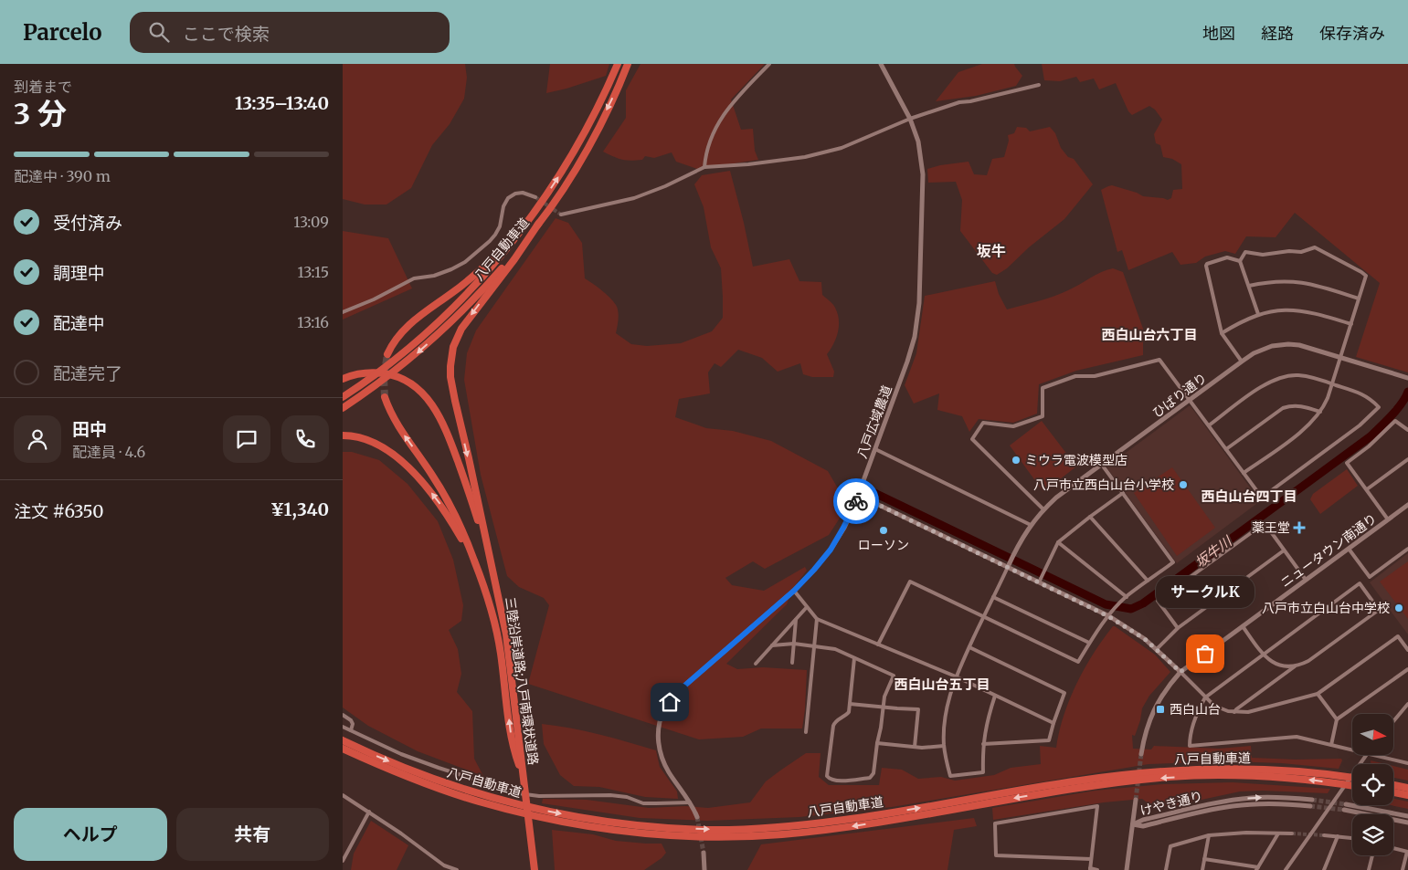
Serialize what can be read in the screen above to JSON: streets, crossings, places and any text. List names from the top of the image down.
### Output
{
  "streets": {
    "highway": ["八戸自動車道", "三陸沿岸道路;八戸南環状道路"],
    "street": [
      "ひばり通り",
      "八戸広域農道",
      "ニュータウン南通り",
      "けやき通り"
    ]
  },
  "districts": [
    "坂牛",
    "西白山台六丁目",
    "西白山台四丁目",
    "西白山台五丁目"
  ],
  "water": ["坂牛川"],
  "places": {
    "other": [
      "ミウラ電波模型店",
      "八戸市立西白山台小学校",
      "ローソン",
      "八戸市立白山台中学校",
      "サークルK"
    ],
    "health": ["薬王堂"],
    "transit": ["西白山台"]
  },
  "north": "right",
  "page": {
    "header": "Parcelo",
    "search": "ここで検索",
    "nav": ["地図", "経路", "保存済み"],
    "heading": ["3 分", "到着まで", "13:35–13:40"],
    "panel": [
      "田中",
      "配達員 · 4.6",
      "注文 #6350",
      "¥1,340"
    ],
    "bar": "配達中 · 390 m",
    "list": [
      ["受付済み", "13:09"],
      ["調理中", "13:15"],
      ["配達中", "13:16"],
      "配達完了"
    ],
    "bubble": "サークルK",
    "buttons": ["ヘルプ", "共有"]
  }
}
